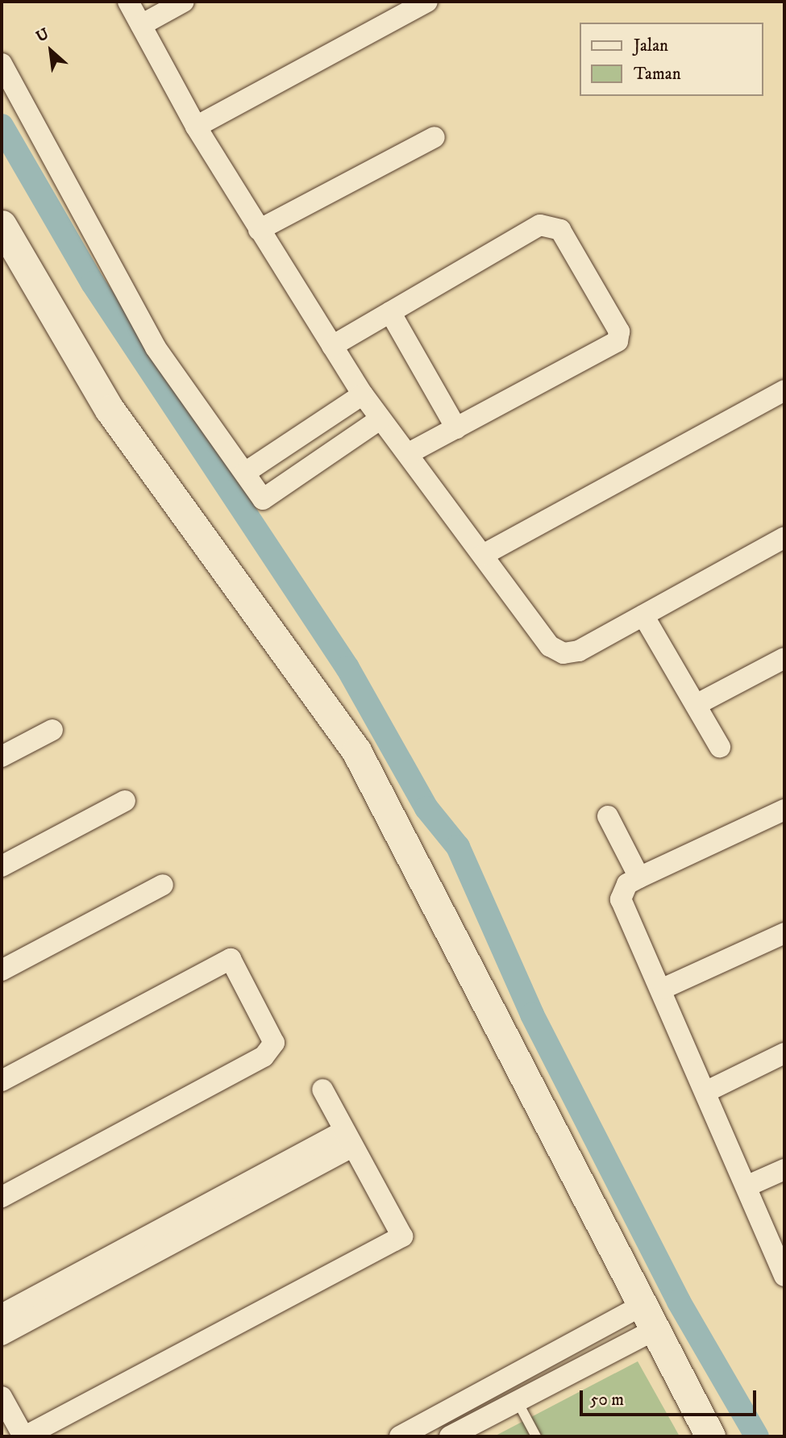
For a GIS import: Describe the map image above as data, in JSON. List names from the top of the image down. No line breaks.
{"legend":["Jalan","Taman"],"scale_bar":"50 m","north":"top left"}
